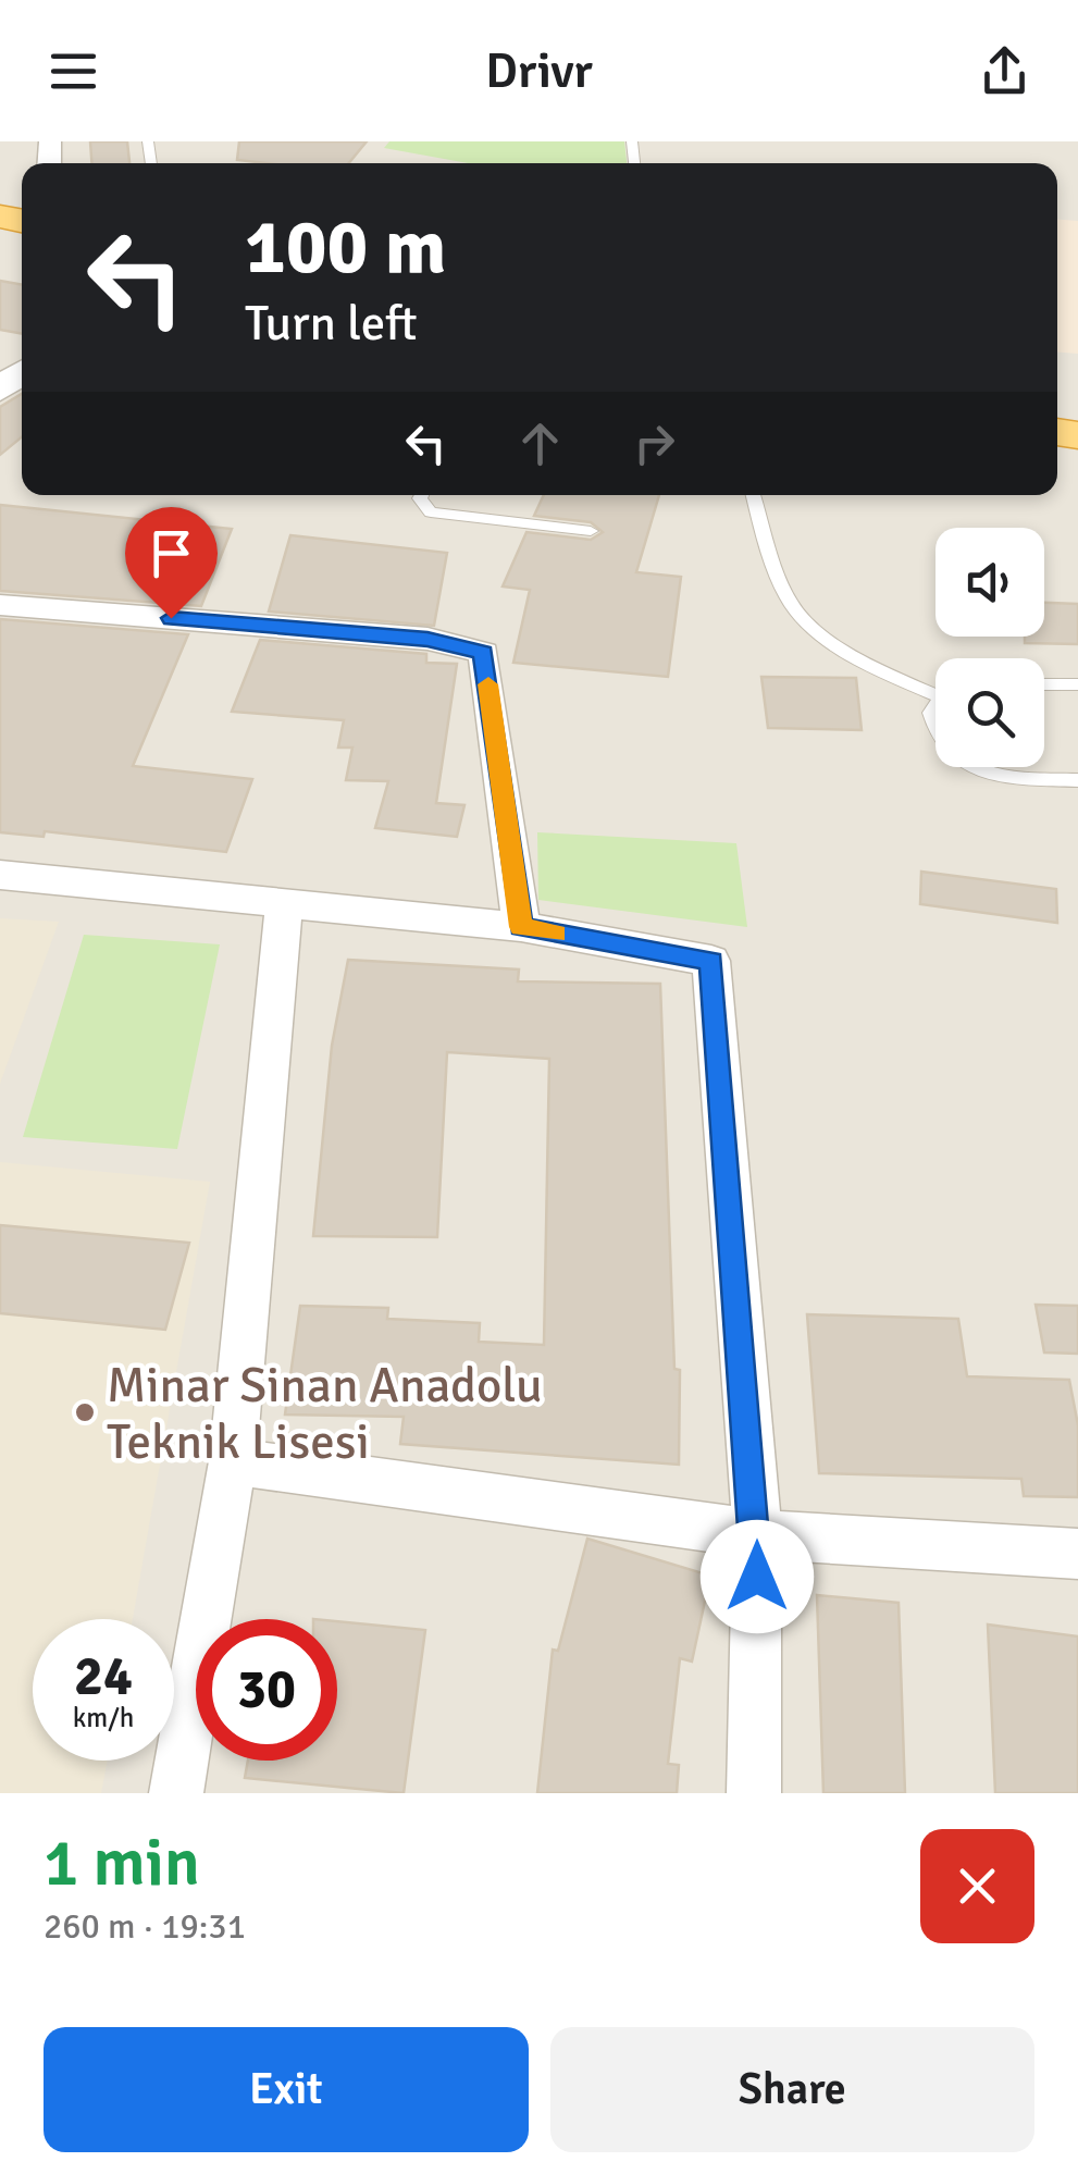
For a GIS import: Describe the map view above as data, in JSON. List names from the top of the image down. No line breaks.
{"places":["Minar Sinan Anadolu Teknik Lisesi"],"page":{"header":"Drivr","turn":["100 m","Turn left"],"speed":"24 km/h","limit":"30","heading":["1 min","260 m · 19:31"],"buttons":["Exit","Share"]}}
